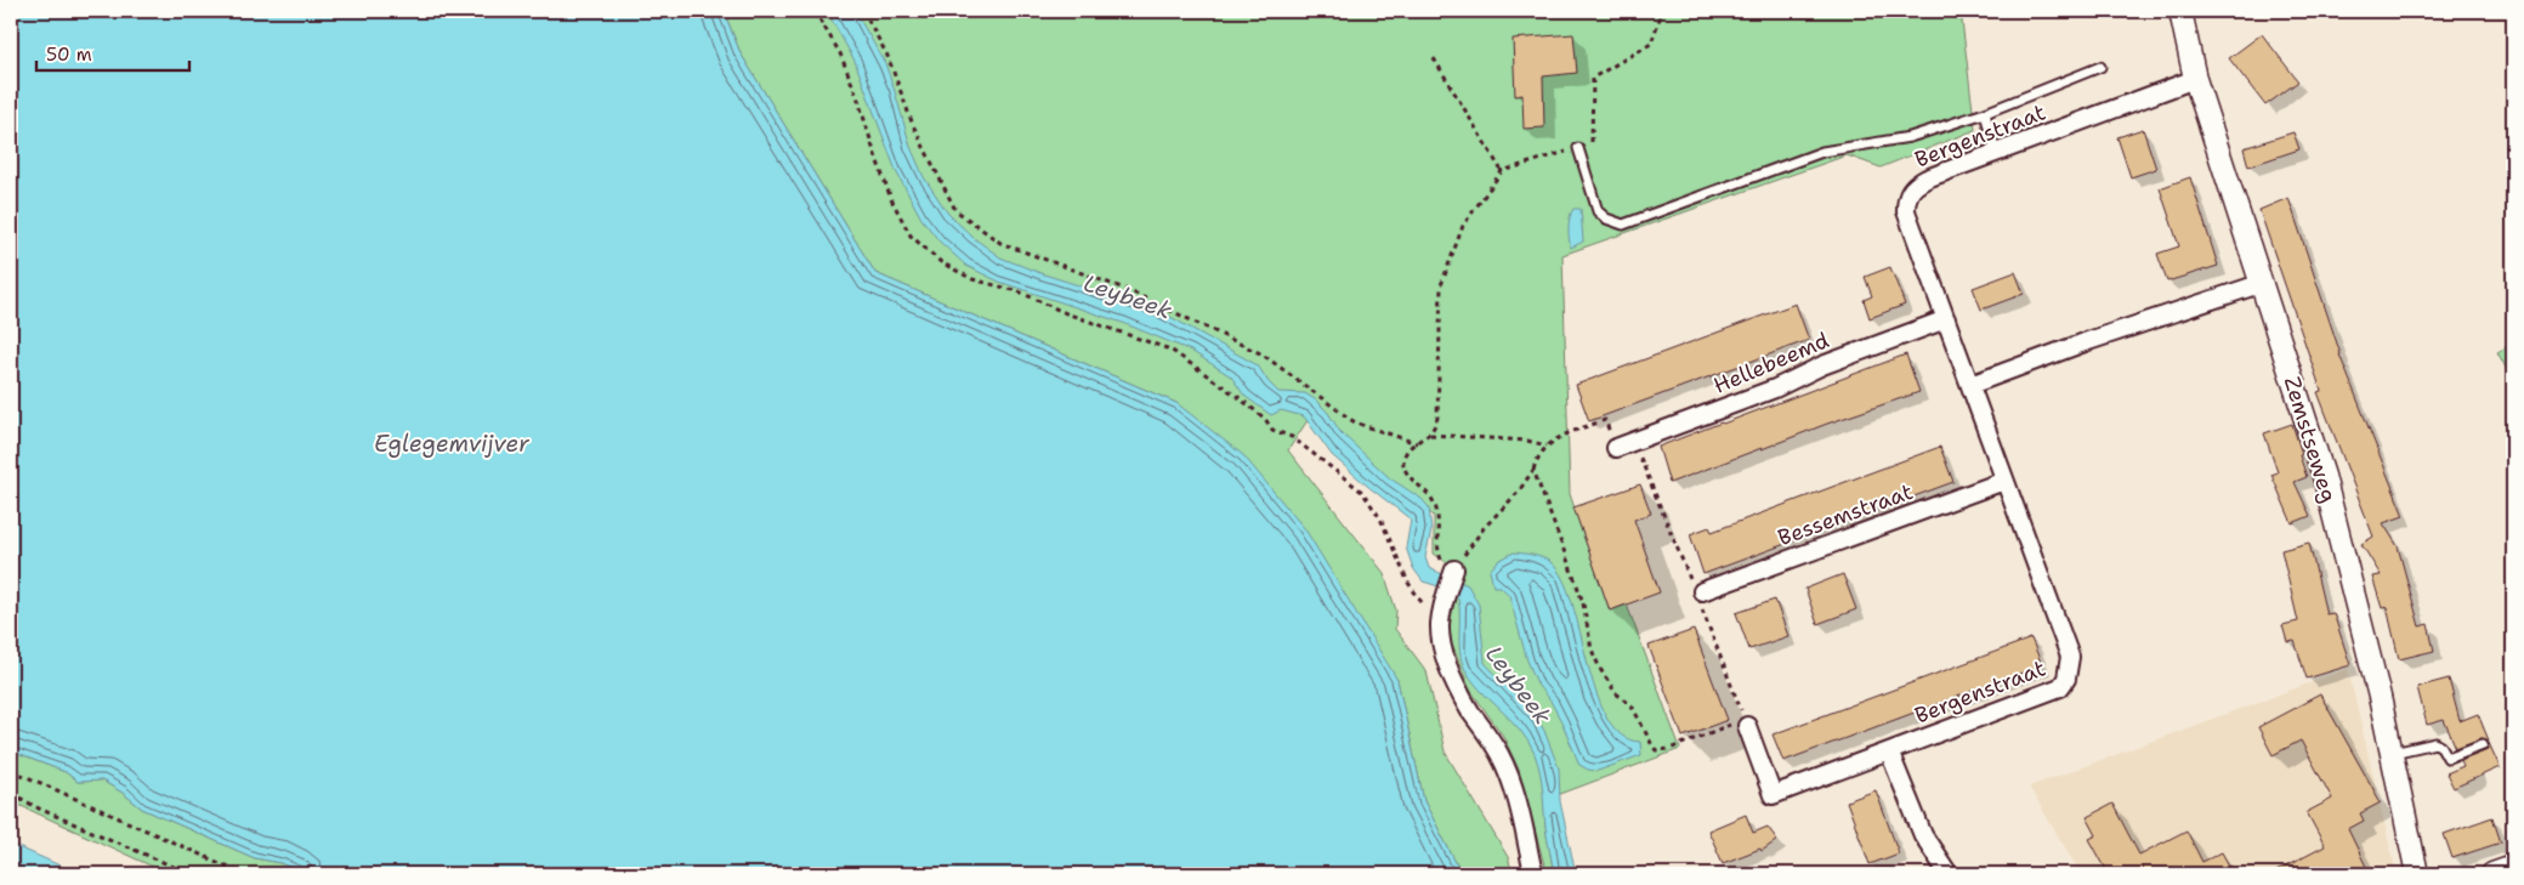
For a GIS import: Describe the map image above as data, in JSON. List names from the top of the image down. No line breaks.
{"streets":{"street":["Bergenstraat","Hellebeemd","Zemstseweg","Bessemstraat"]},"crossings":[["Bergenstraat","Hellebeemd"],["Bergenstraat","Zemstseweg"],["Bergenstraat","Bessemstraat"]],"water":["Leybeek","Eglegemvijver"],"scale_bar":"50 m"}
